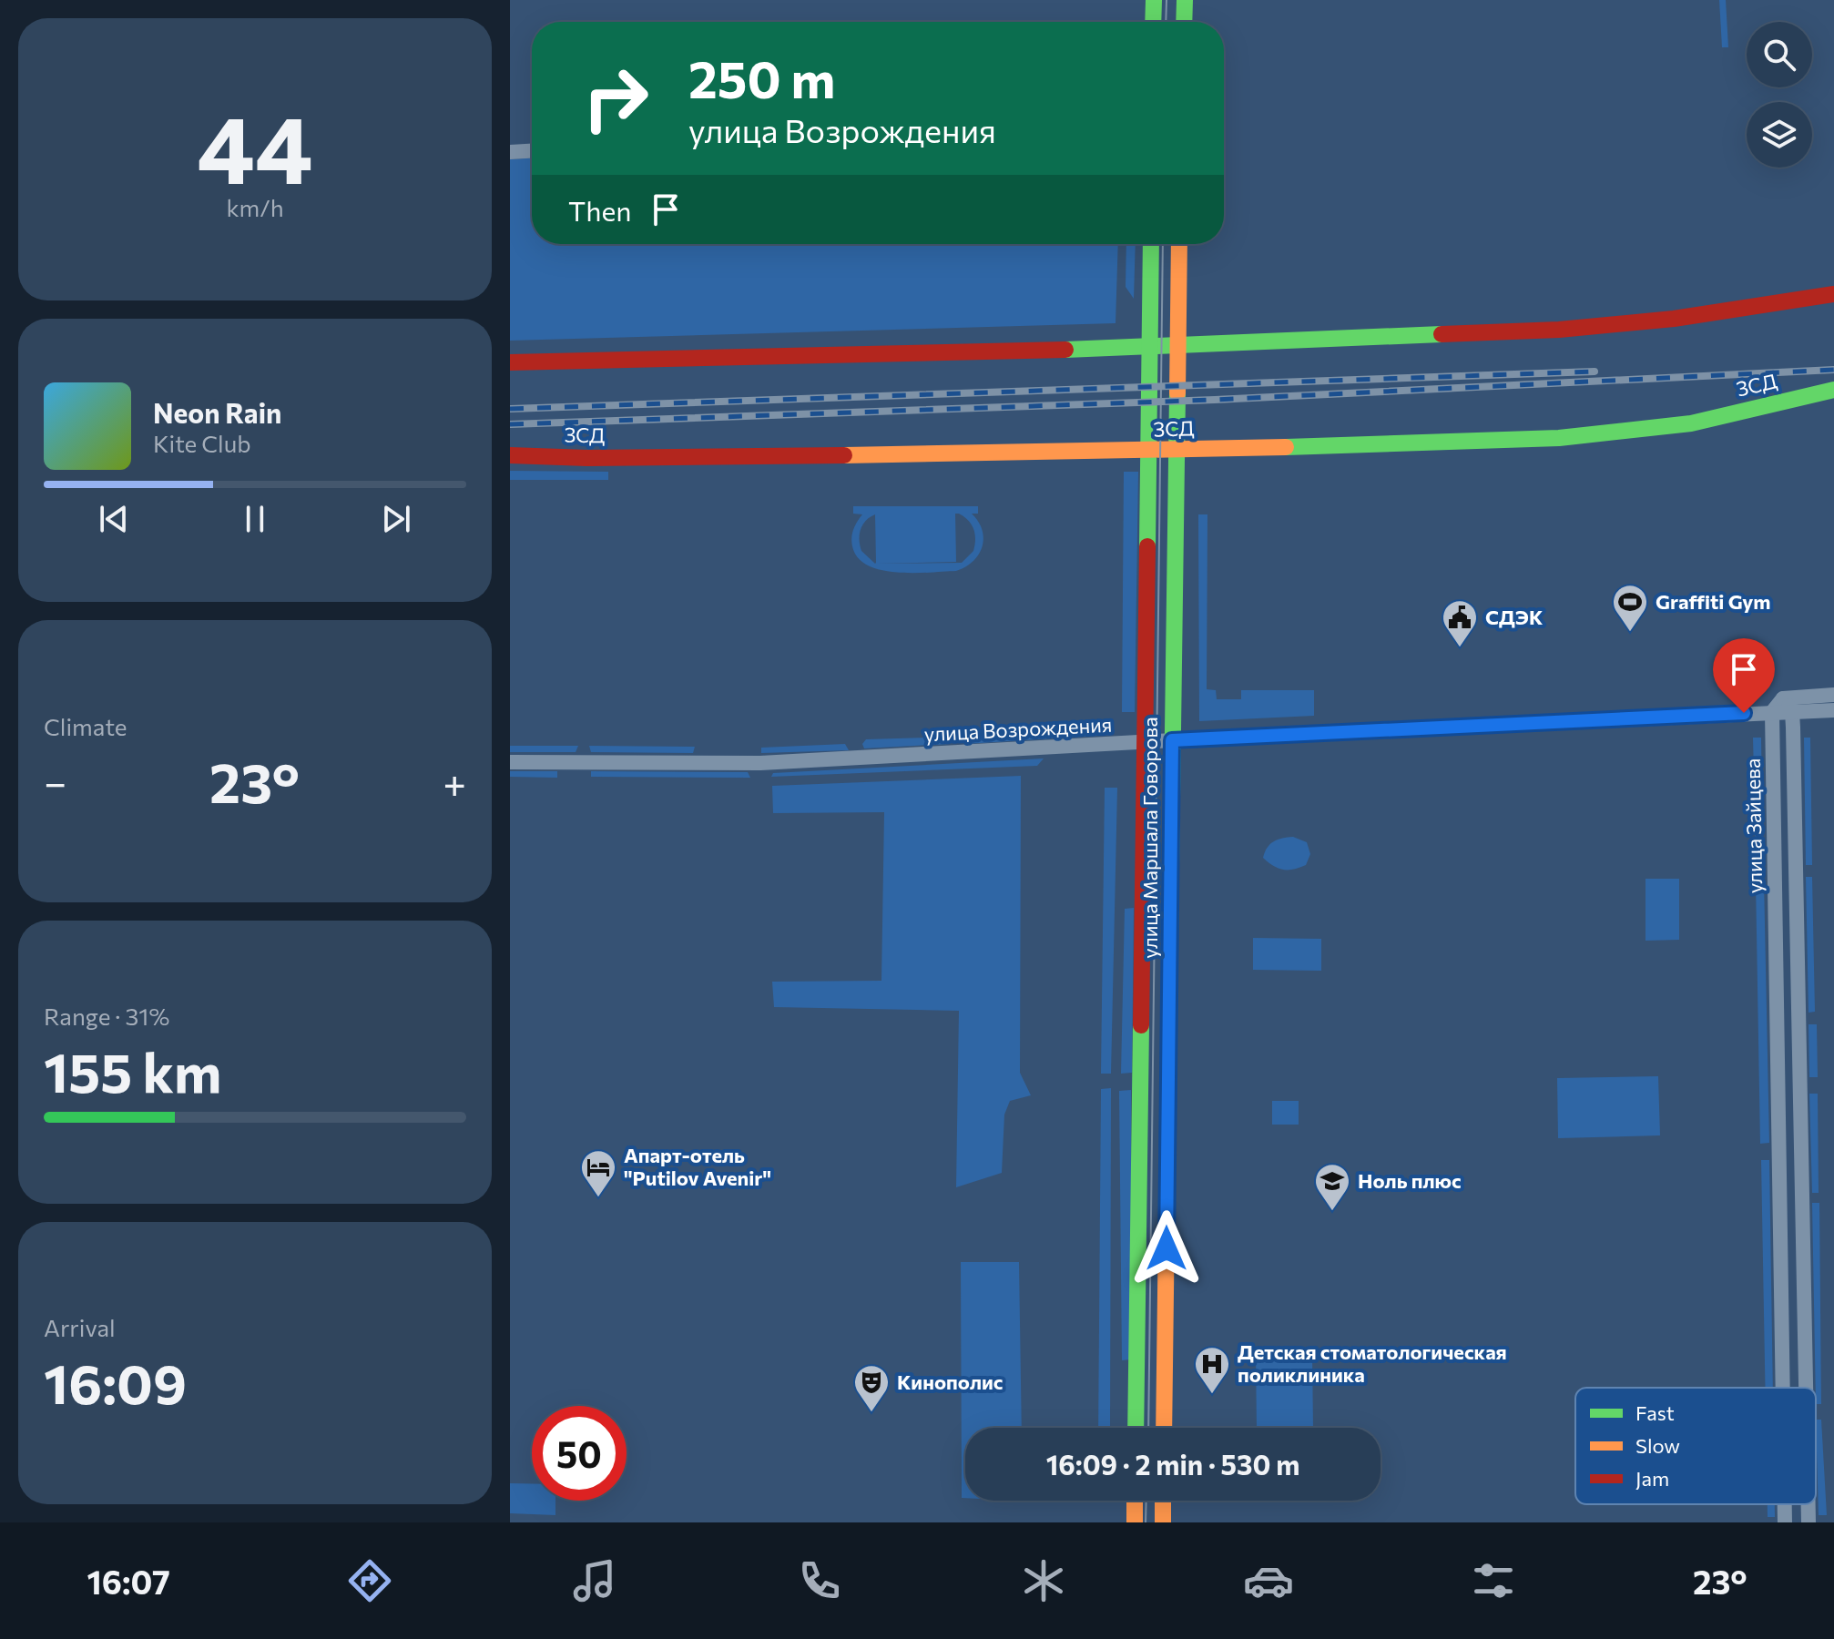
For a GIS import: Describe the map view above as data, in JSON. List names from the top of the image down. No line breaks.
{"streets":{"main road":["ЗСД","улица Маршала Говорова"],"street":["улица Возрождения","улица Зайцева"]},"crossings":[["улица Возрождения","улица Зайцева"],["улица Возрождения","улица Маршала Говорова"]],"places":{"sports":["Graffiti Gym"],"public building":["СДЭК"],"hotel":["Апарт-отель \"Putilov Avenir\""],"school or university":["Ноль плюс"],"hospital":["Детская стоматологическая поликлиника"],"theatre":["Кинополис"]},"legend":["Fast","Slow","Jam"],"page":{"tile":[["44","km/h"],"Climate",["Range · 31%","155 km"],["Arrival","16:09"]],"turn":["250 m","улица Возрождения"],"then":"Then","song":["Neon Rain","Kite Club"],"heat":["−","23°","+"],"limit":"50","trip":"16:09 · 2 min · 530 m","tabs":["16:07","23°"]}}
